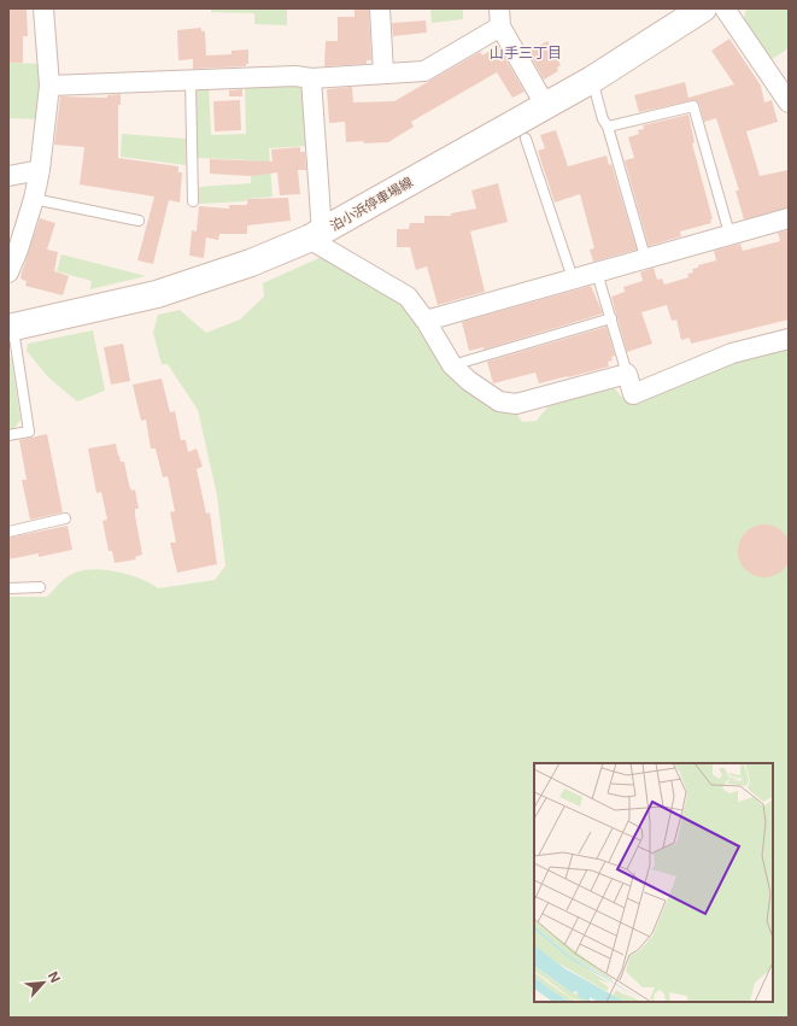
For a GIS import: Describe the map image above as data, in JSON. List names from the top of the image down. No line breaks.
{"streets":{"main road":["泊小浜停車場線"]},"districts":["山手三丁目"],"north":"top right"}
